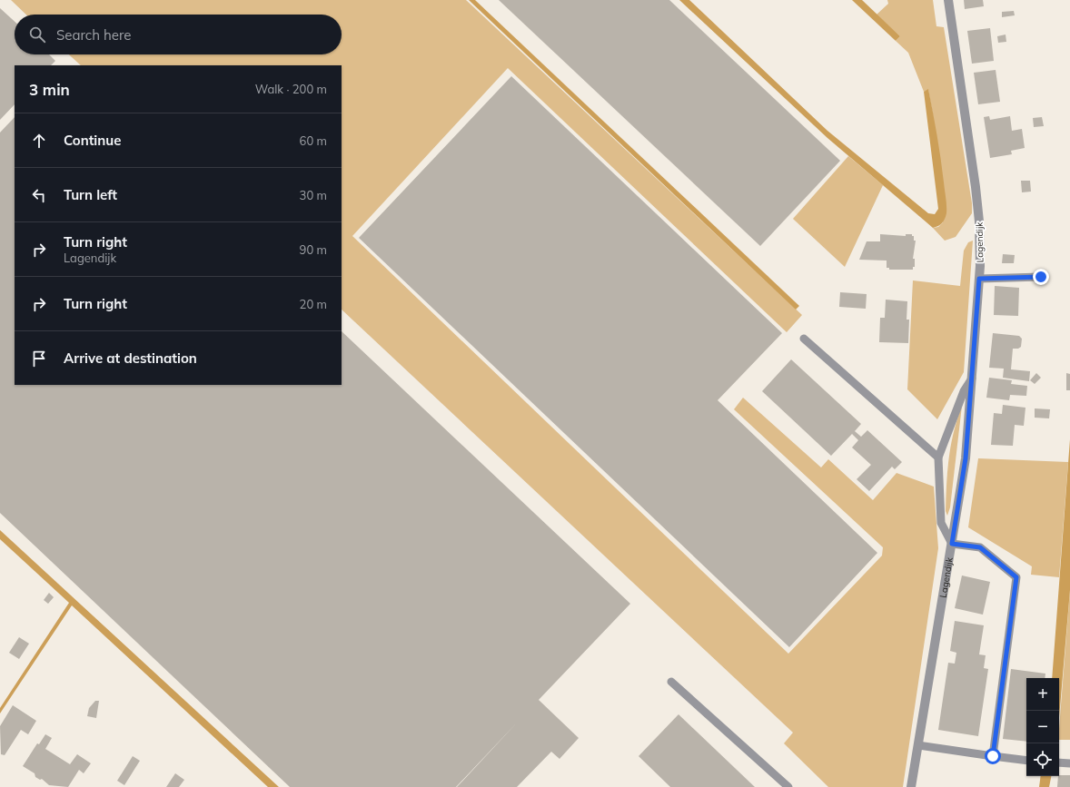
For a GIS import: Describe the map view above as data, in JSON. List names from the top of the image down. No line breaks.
{"streets":{"street":["Lagendijk"]},"page":{"search":"Search here","heading":["3 min","Walk · 200 m"],"list":[["Continue","60 m"],["Turn left","30 m"],["Turn right","Lagendijk","90 m"],["Turn right","20 m"],"Arrive at destination"],"map_buttons":["+","−"]}}
